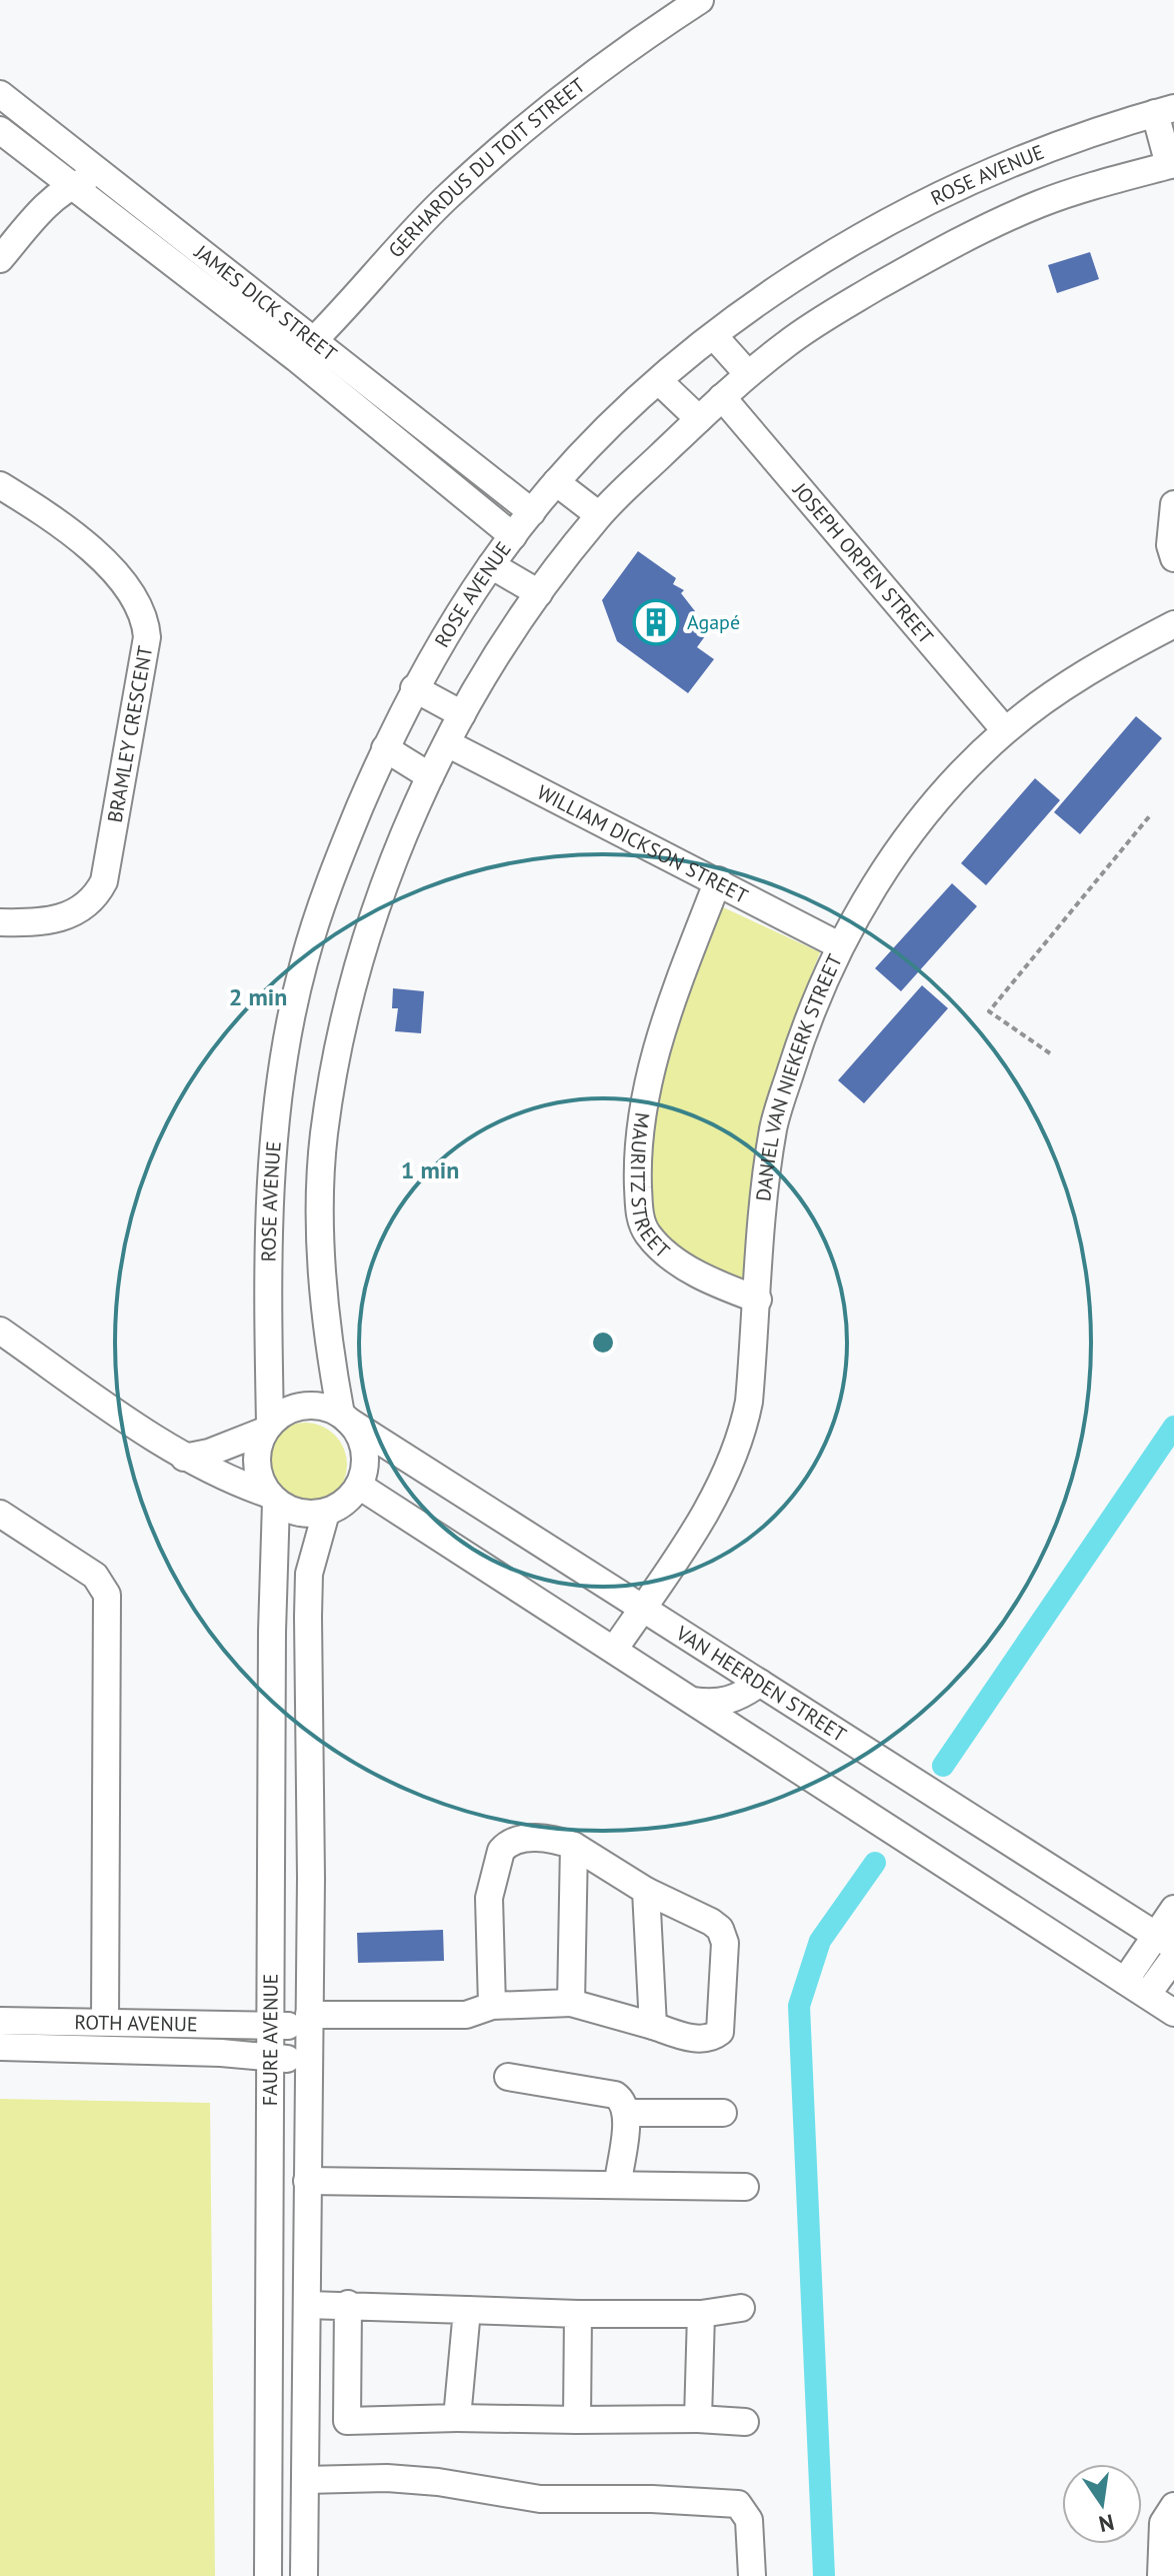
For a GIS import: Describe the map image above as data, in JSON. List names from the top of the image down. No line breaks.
{"streets":{"street":["GERHARDUS DU TOIT STREET","ROSE AVENUE","JAMES DICK STREET","JOSEPH ORPEN STREET","BRAMLEY CRESCENT","WILLIAM DICKSON STREET","DANIEL VAN NIEKERK STREET","MAURITZ STREET","VAN HEERDEN STREET","ROTH AVENUE","FAURE AVENUE"]},"crossings":[["GERHARDUS DU TOIT STREET","JAMES DICK STREET"],["ROSE AVENUE","JAMES DICK STREET"],["ROSE AVENUE","VAN HEERDEN STREET"],["ROSE AVENUE","FAURE AVENUE"],["JOSEPH ORPEN STREET","DANIEL VAN NIEKERK STREET"],["WILLIAM DICKSON STREET","DANIEL VAN NIEKERK STREET"],["WILLIAM DICKSON STREET","MAURITZ STREET"],["DANIEL VAN NIEKERK STREET","MAURITZ STREET"],["DANIEL VAN NIEKERK STREET","VAN HEERDEN STREET"],["VAN HEERDEN STREET","FAURE AVENUE"],["ROTH AVENUE","FAURE AVENUE"]],"places":{"building":["Agapé"]},"north":"bottom","rings":["2 min","1 min"]}
